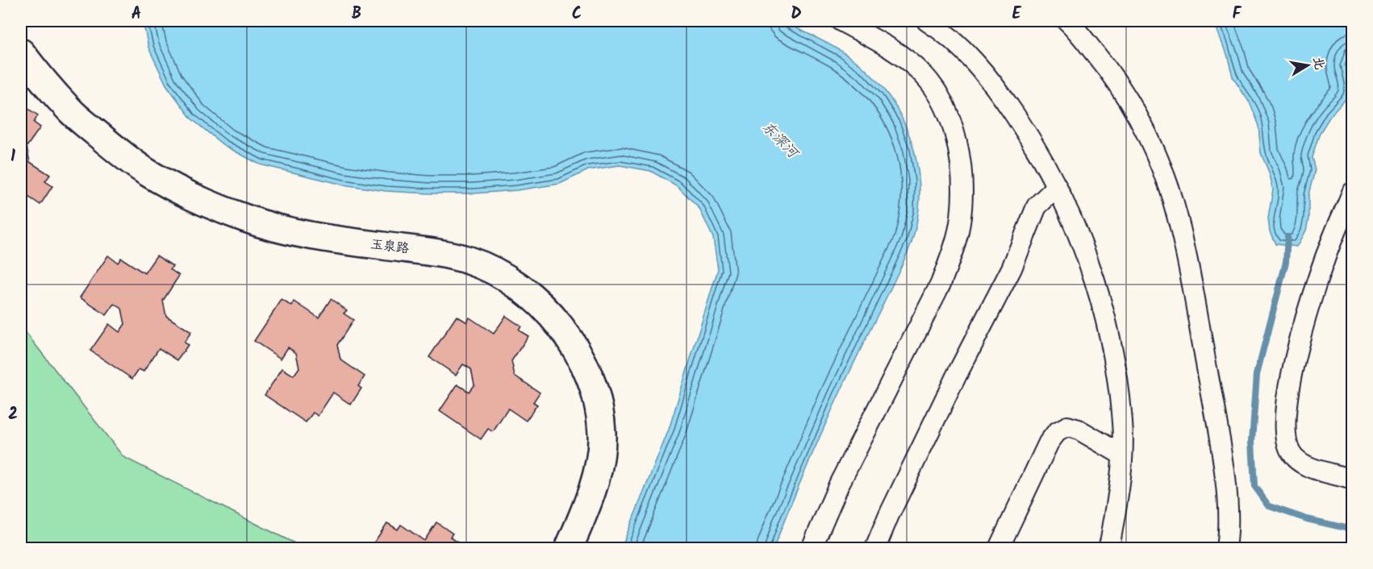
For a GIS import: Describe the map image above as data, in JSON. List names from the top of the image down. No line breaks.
{"streets":{"street":["玉泉路"]},"water":["东深河"],"north":"right","grid":{"columns":["A","B","C","D","E","F"],"rows":["1","2"]}}
